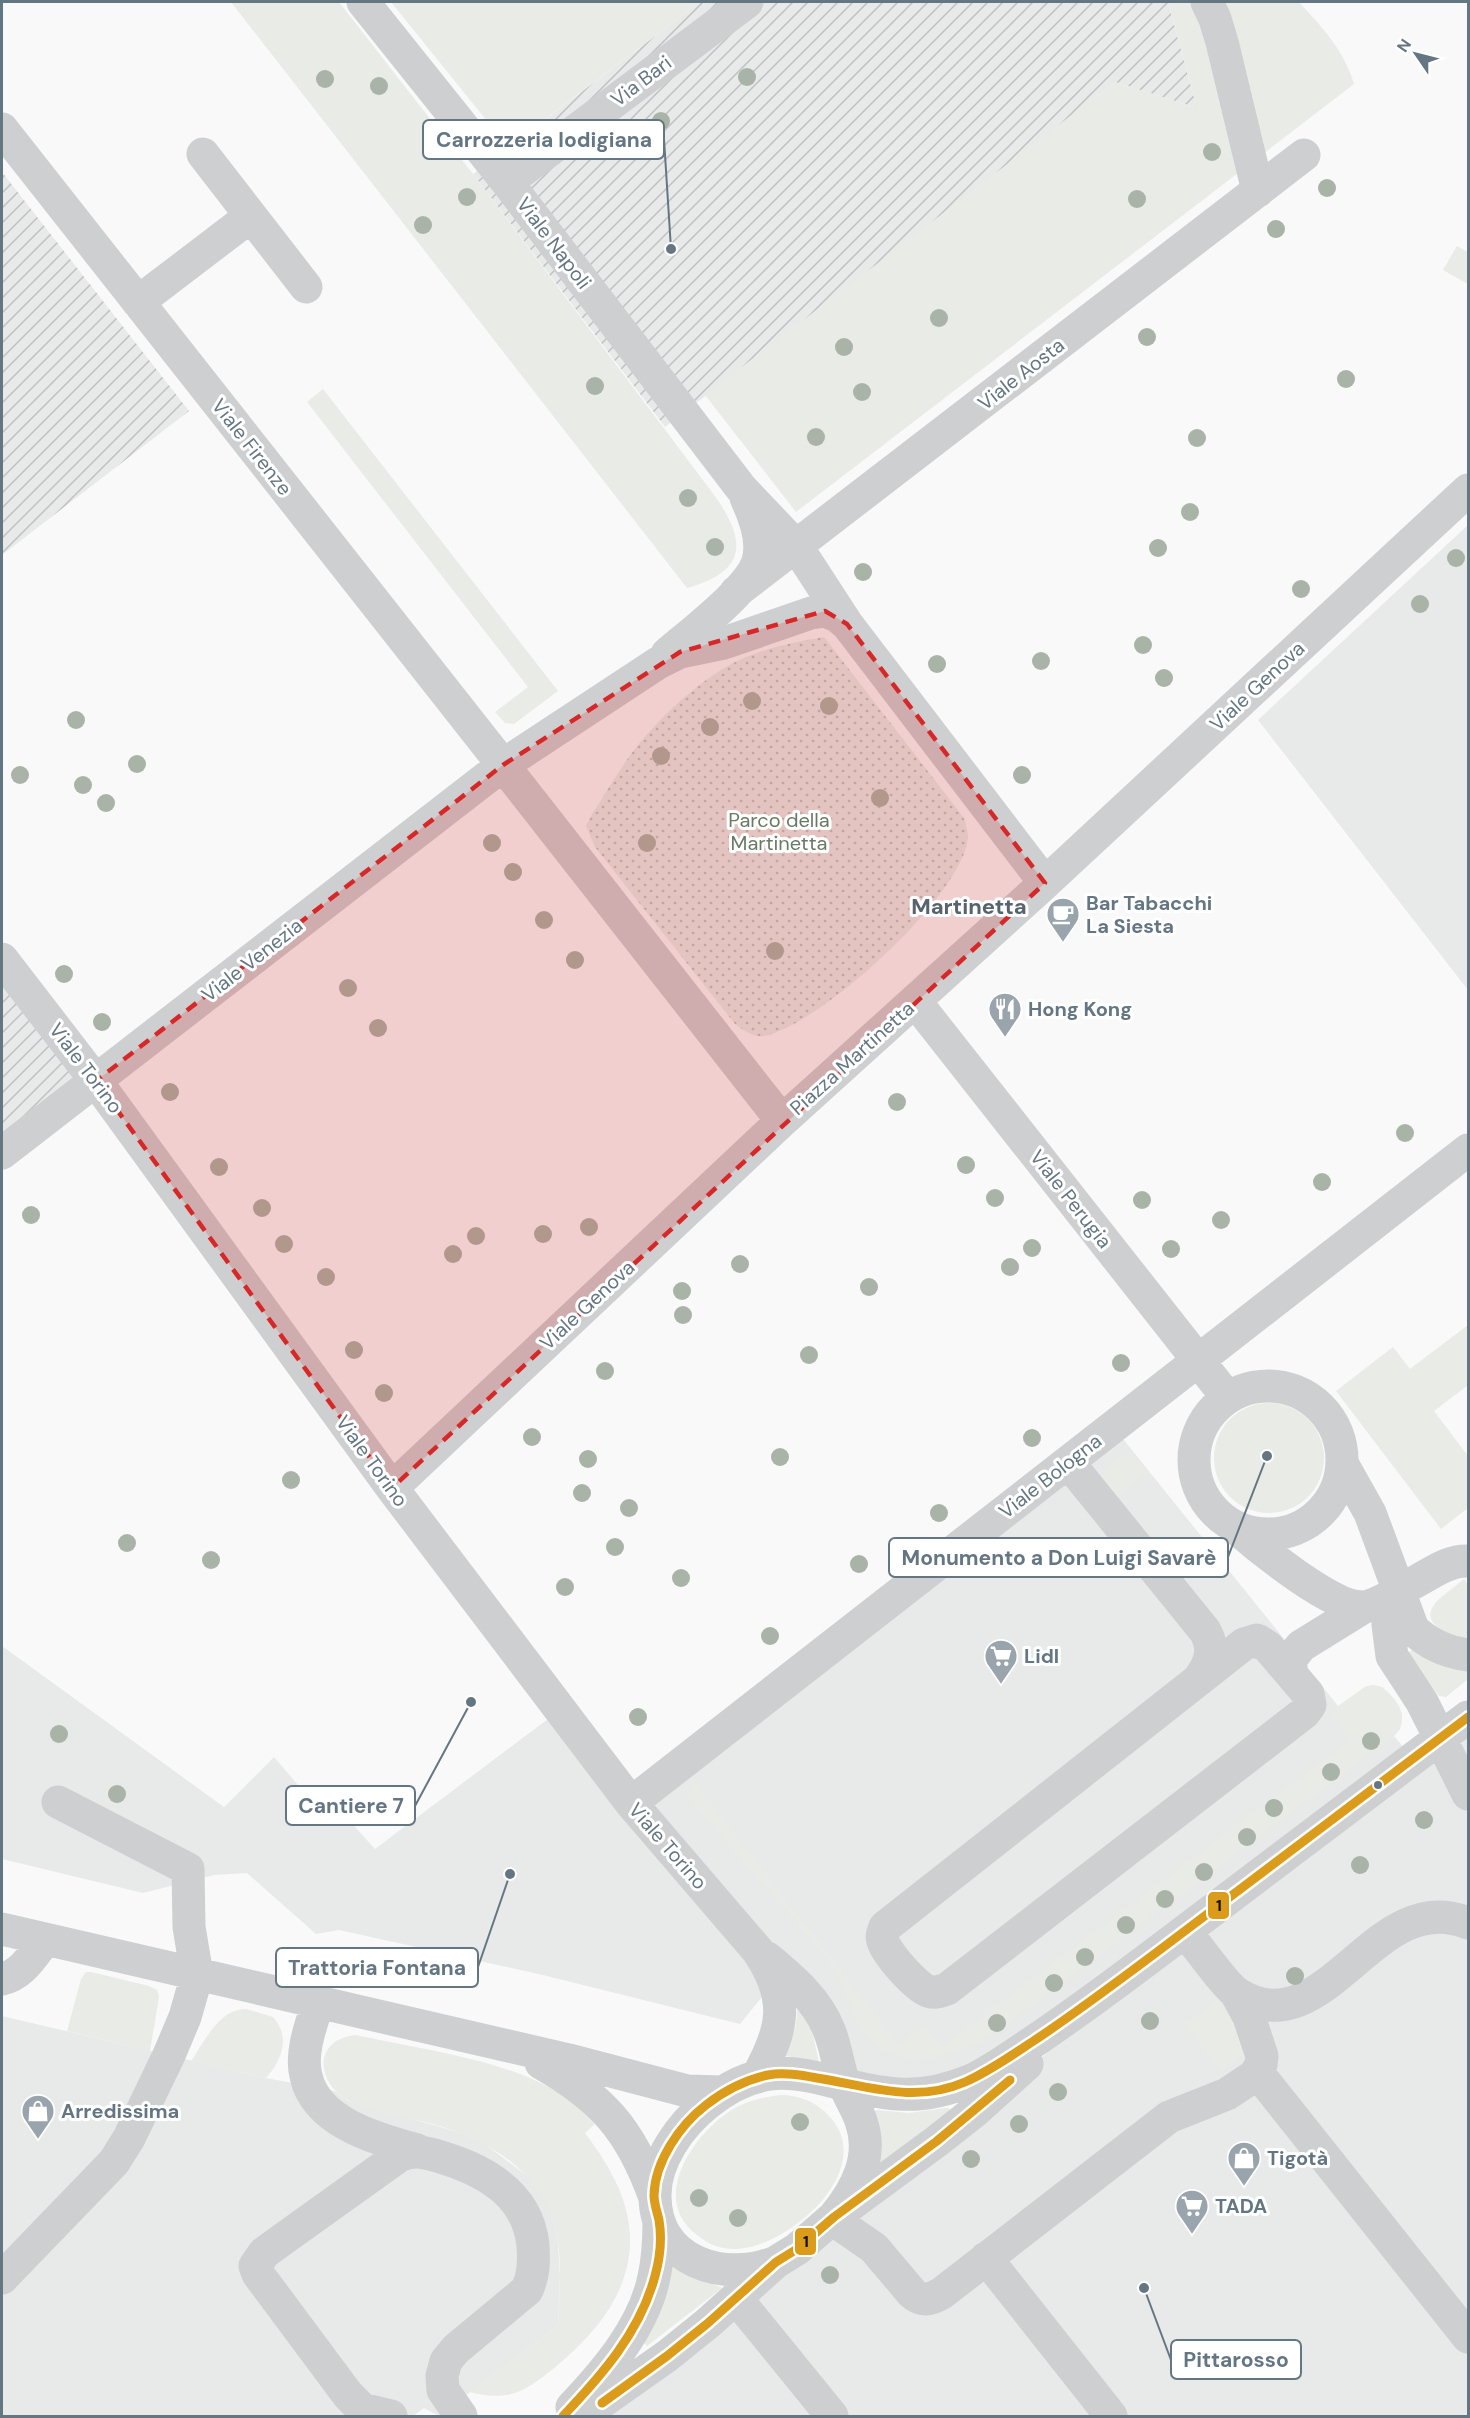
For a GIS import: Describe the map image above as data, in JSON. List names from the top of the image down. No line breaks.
{"streets":{"street":["Via Bari","Viale Napoli","Viale Aosta","Viale Firenze","Viale Genova","Viale Venezia","Piazza Martinetta","Viale Torino","Viale Perugia","Viale Bologna"]},"crossings":[["Via Bari","Viale Napoli"],["Viale Napoli","Viale Aosta"],["Viale Firenze","Viale Venezia"],["Viale Firenze","Piazza Martinetta"],["Viale Genova","Piazza Martinetta"],["Viale Genova","Viale Torino"],["Viale Venezia","Piazza Martinetta"],["Viale Venezia","Viale Torino"],["Piazza Martinetta","Viale Perugia"],["Viale Torino","Viale Bologna"],["Viale Perugia","Viale Bologna"]],"districts":["Martinetta"],"parks":["Parco della Martinetta"],"places":{"other":["Carrozzeria lodigiana","Monumento a Don Luigi Savarè","Cantiere 7","Trattoria Fontana","Pittarosso"],"cafe":["Bar Tabacchi La Siesta"],"restaurant":["Hong Kong"],"supermarket":["Lidl","TADA"],"shop":["Arredissima","Tigotà"]},"lines":["transit line 1"],"north":"top left"}
